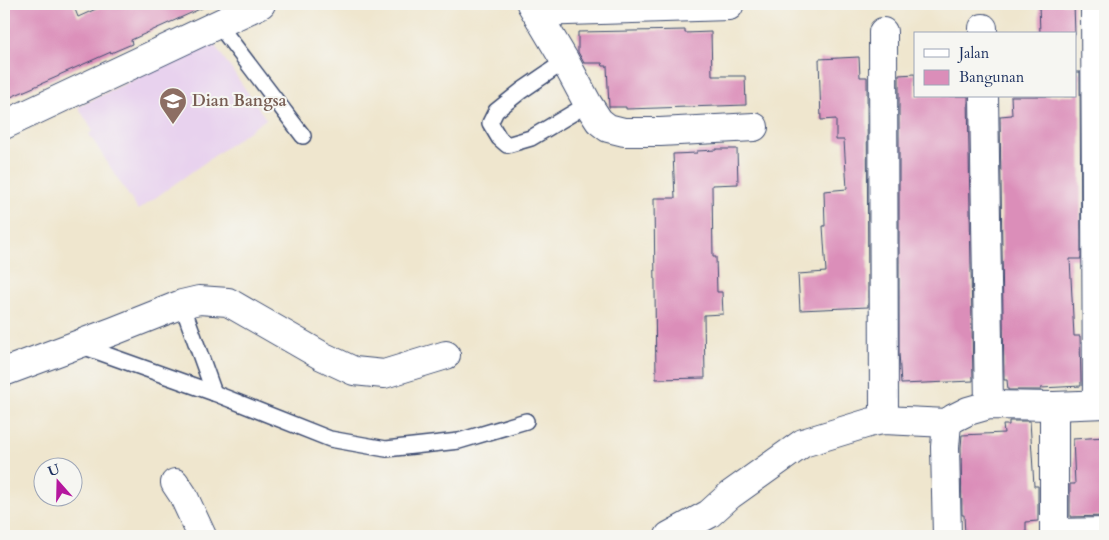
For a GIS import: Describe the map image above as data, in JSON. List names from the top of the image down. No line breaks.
{"places":{"school or university":["Dian Bangsa"]},"legend":["Jalan","Bangunan"],"north":"top"}
